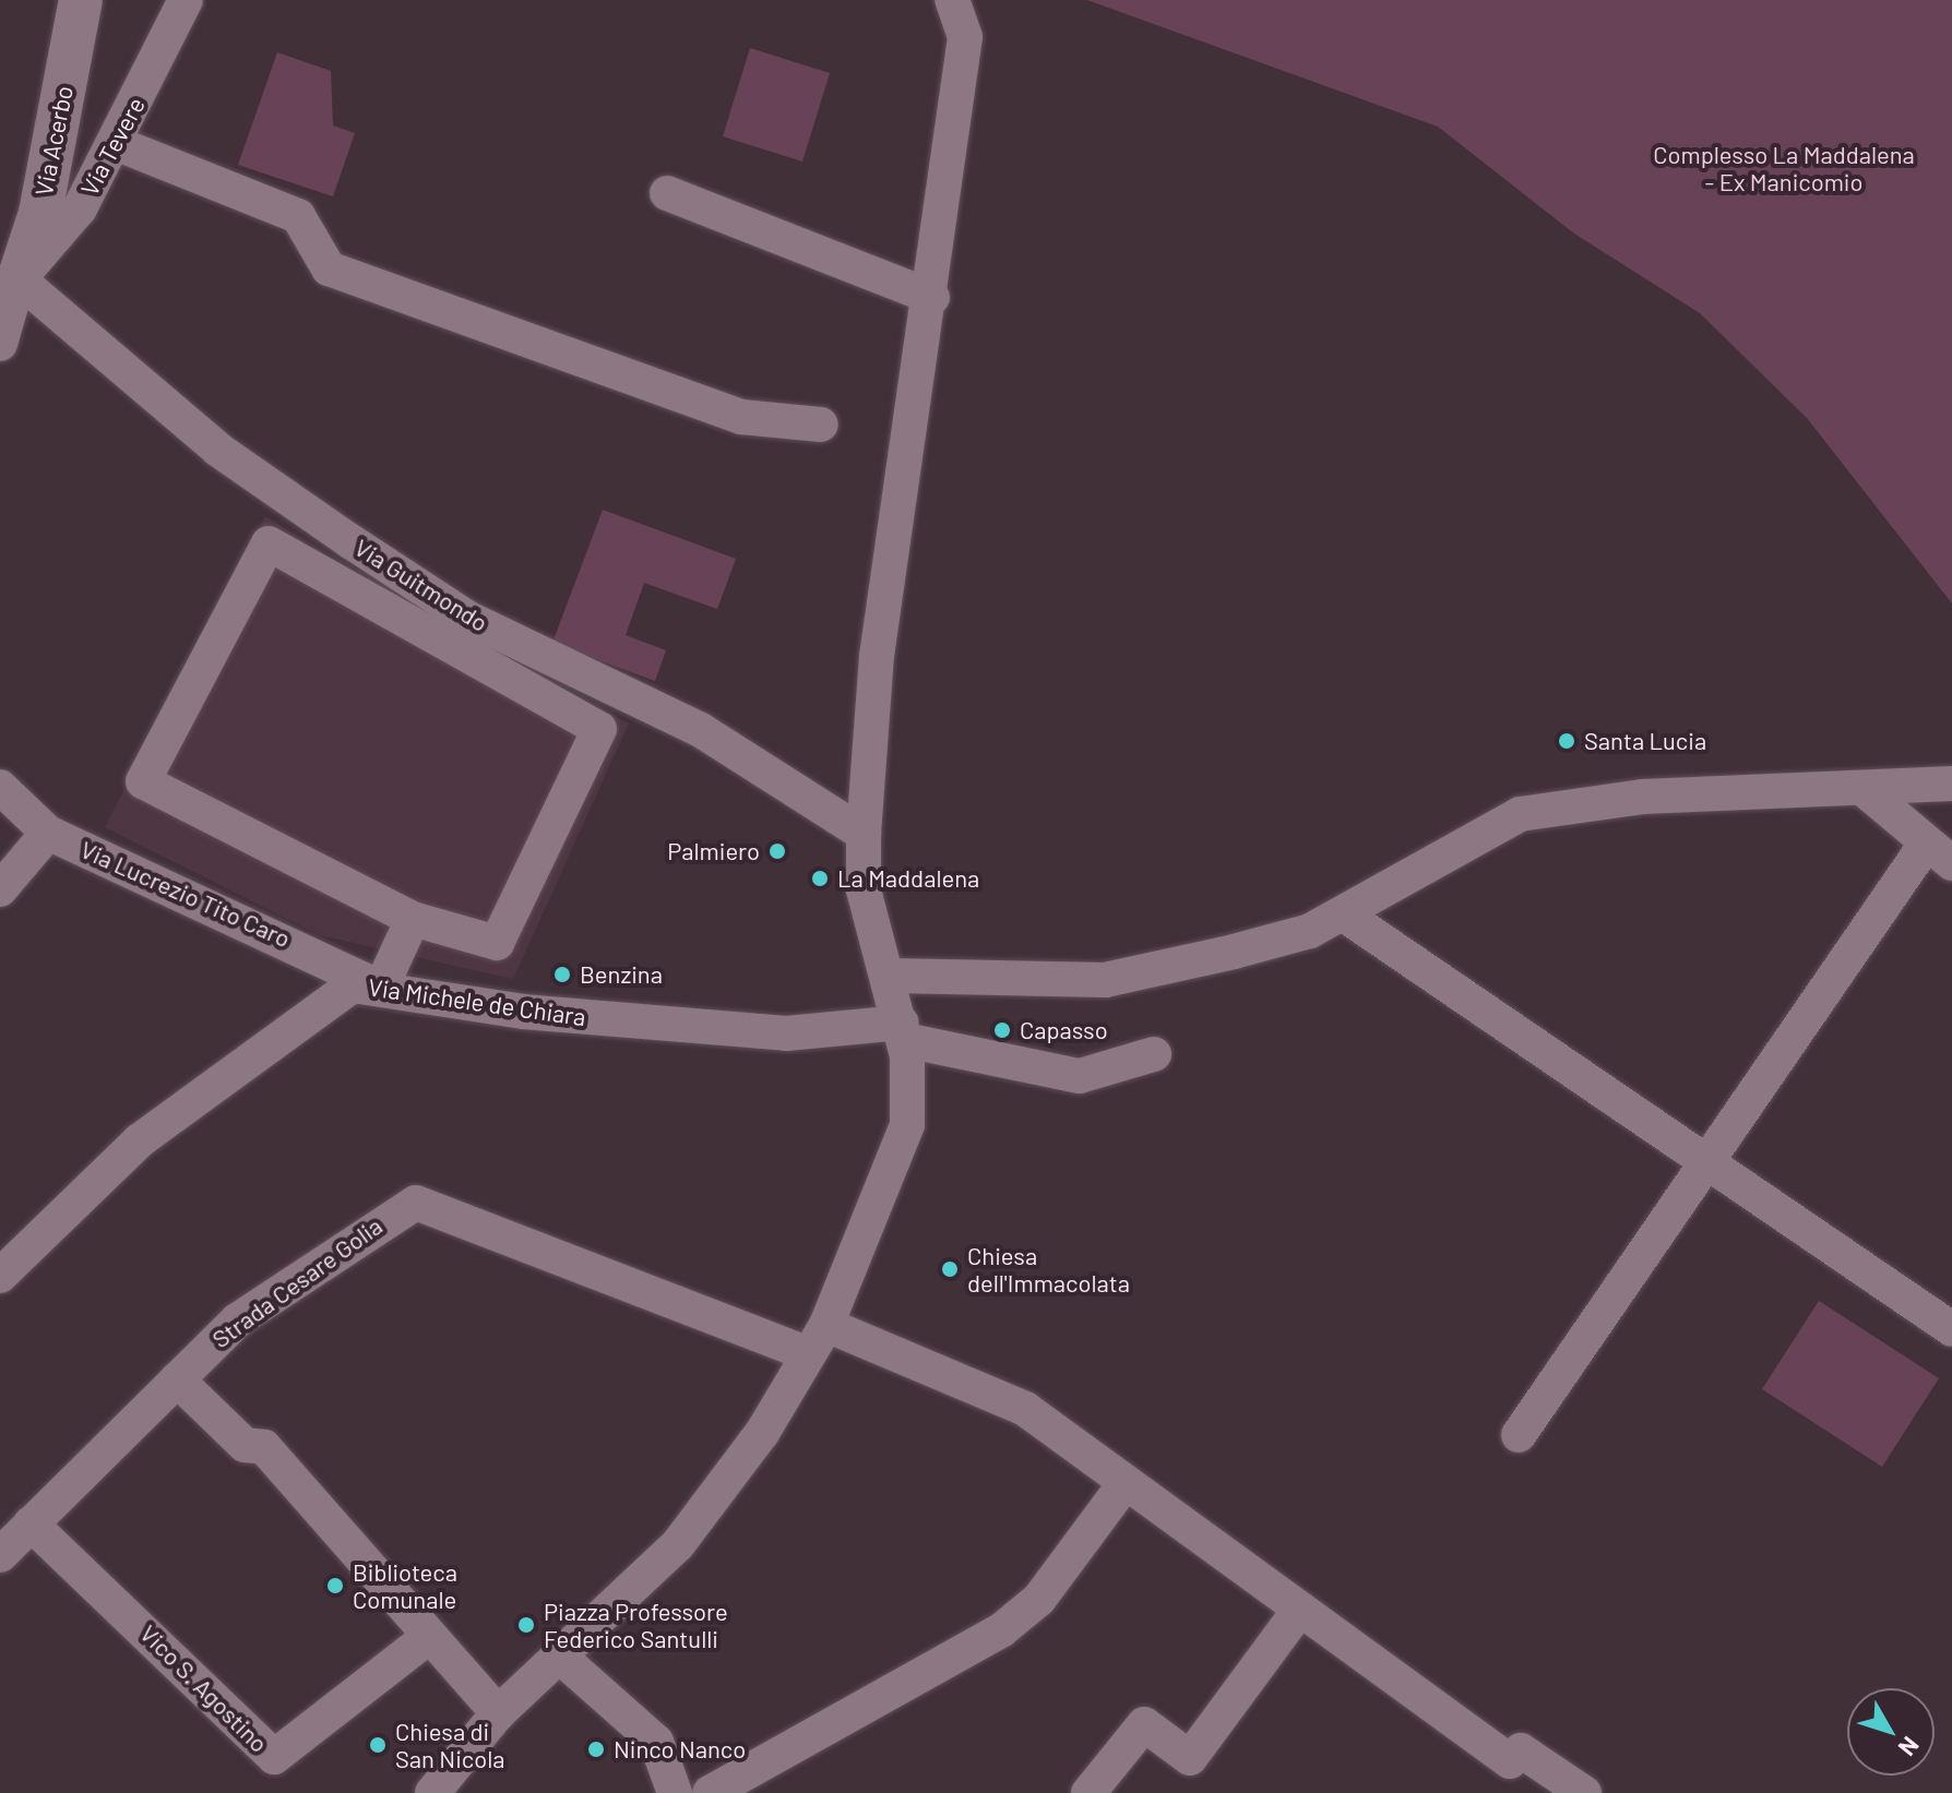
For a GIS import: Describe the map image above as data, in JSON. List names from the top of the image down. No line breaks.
{"streets":{"street":["Via Acerbo","Via Tevere","Via Guitmondo","Via Lucrezio Tito Caro","Via Michele de Chiara","Strada Cesare Golia","Vico S. Agostino"]},"crossings":[["Via Acerbo","Via Tevere"],["Via Acerbo","Via Guitmondo"],["Via Tevere","Via Guitmondo"],["Via Lucrezio Tito Caro","Via Michele de Chiara"],["Strada Cesare Golia","Vico S. Agostino"]],"parks":["Complesso La Maddalena - Ex Manicomio"],"places":["Santa Lucia","Palmiero","La Maddalena","Benzina","Capasso","Chiesa dell'Immacolata","Biblioteca Comunale","Piazza Professore Federico Santulli","Chiesa di San Nicola","Ninco Nanco"],"north":"bottom right"}
